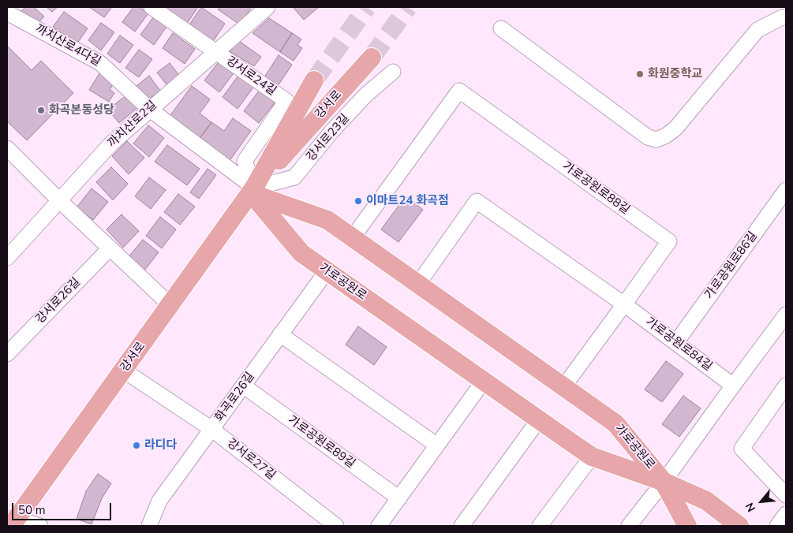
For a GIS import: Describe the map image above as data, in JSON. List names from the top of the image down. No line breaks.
{"streets":{"main road":["강서로","가로공원로"],"street":["까치산로4다길","강서로24길","까치산로2길","강서로23길","가로공원로88길","가로공원로86길","강서로26길","가로공원로84길","화곡로26길","가로공원로89길","강서로27길"]},"crossings":[["까치산로4다길","강서로24길"],["까치산로4다길","강서로"],["까치산로4다길","까치산로2길"],["까치산로4다길","강서로23길"],["까치산로4다길","가로공원로"],["강서로24길","강서로"],["강서로24길","까치산로2길"],["강서로24길","강서로23길"],["강서로24길","가로공원로"],["강서로","강서로23길"],["강서로","가로공원로"],["강서로","강서로27길"],["강서로23길","가로공원로"],["가로공원로88길","가로공원로"],["가로공원로88길","가로공원로84길"],["가로공원로86길","가로공원로84길"],["가로공원로","화곡로26길"],["화곡로26길","가로공원로89길"],["화곡로26길","강서로27길"]],"places":["화원중학교","화곡본동성당","이마트24 화곡점","라디다"],"scale_bar":"50 m","north":"bottom left"}
